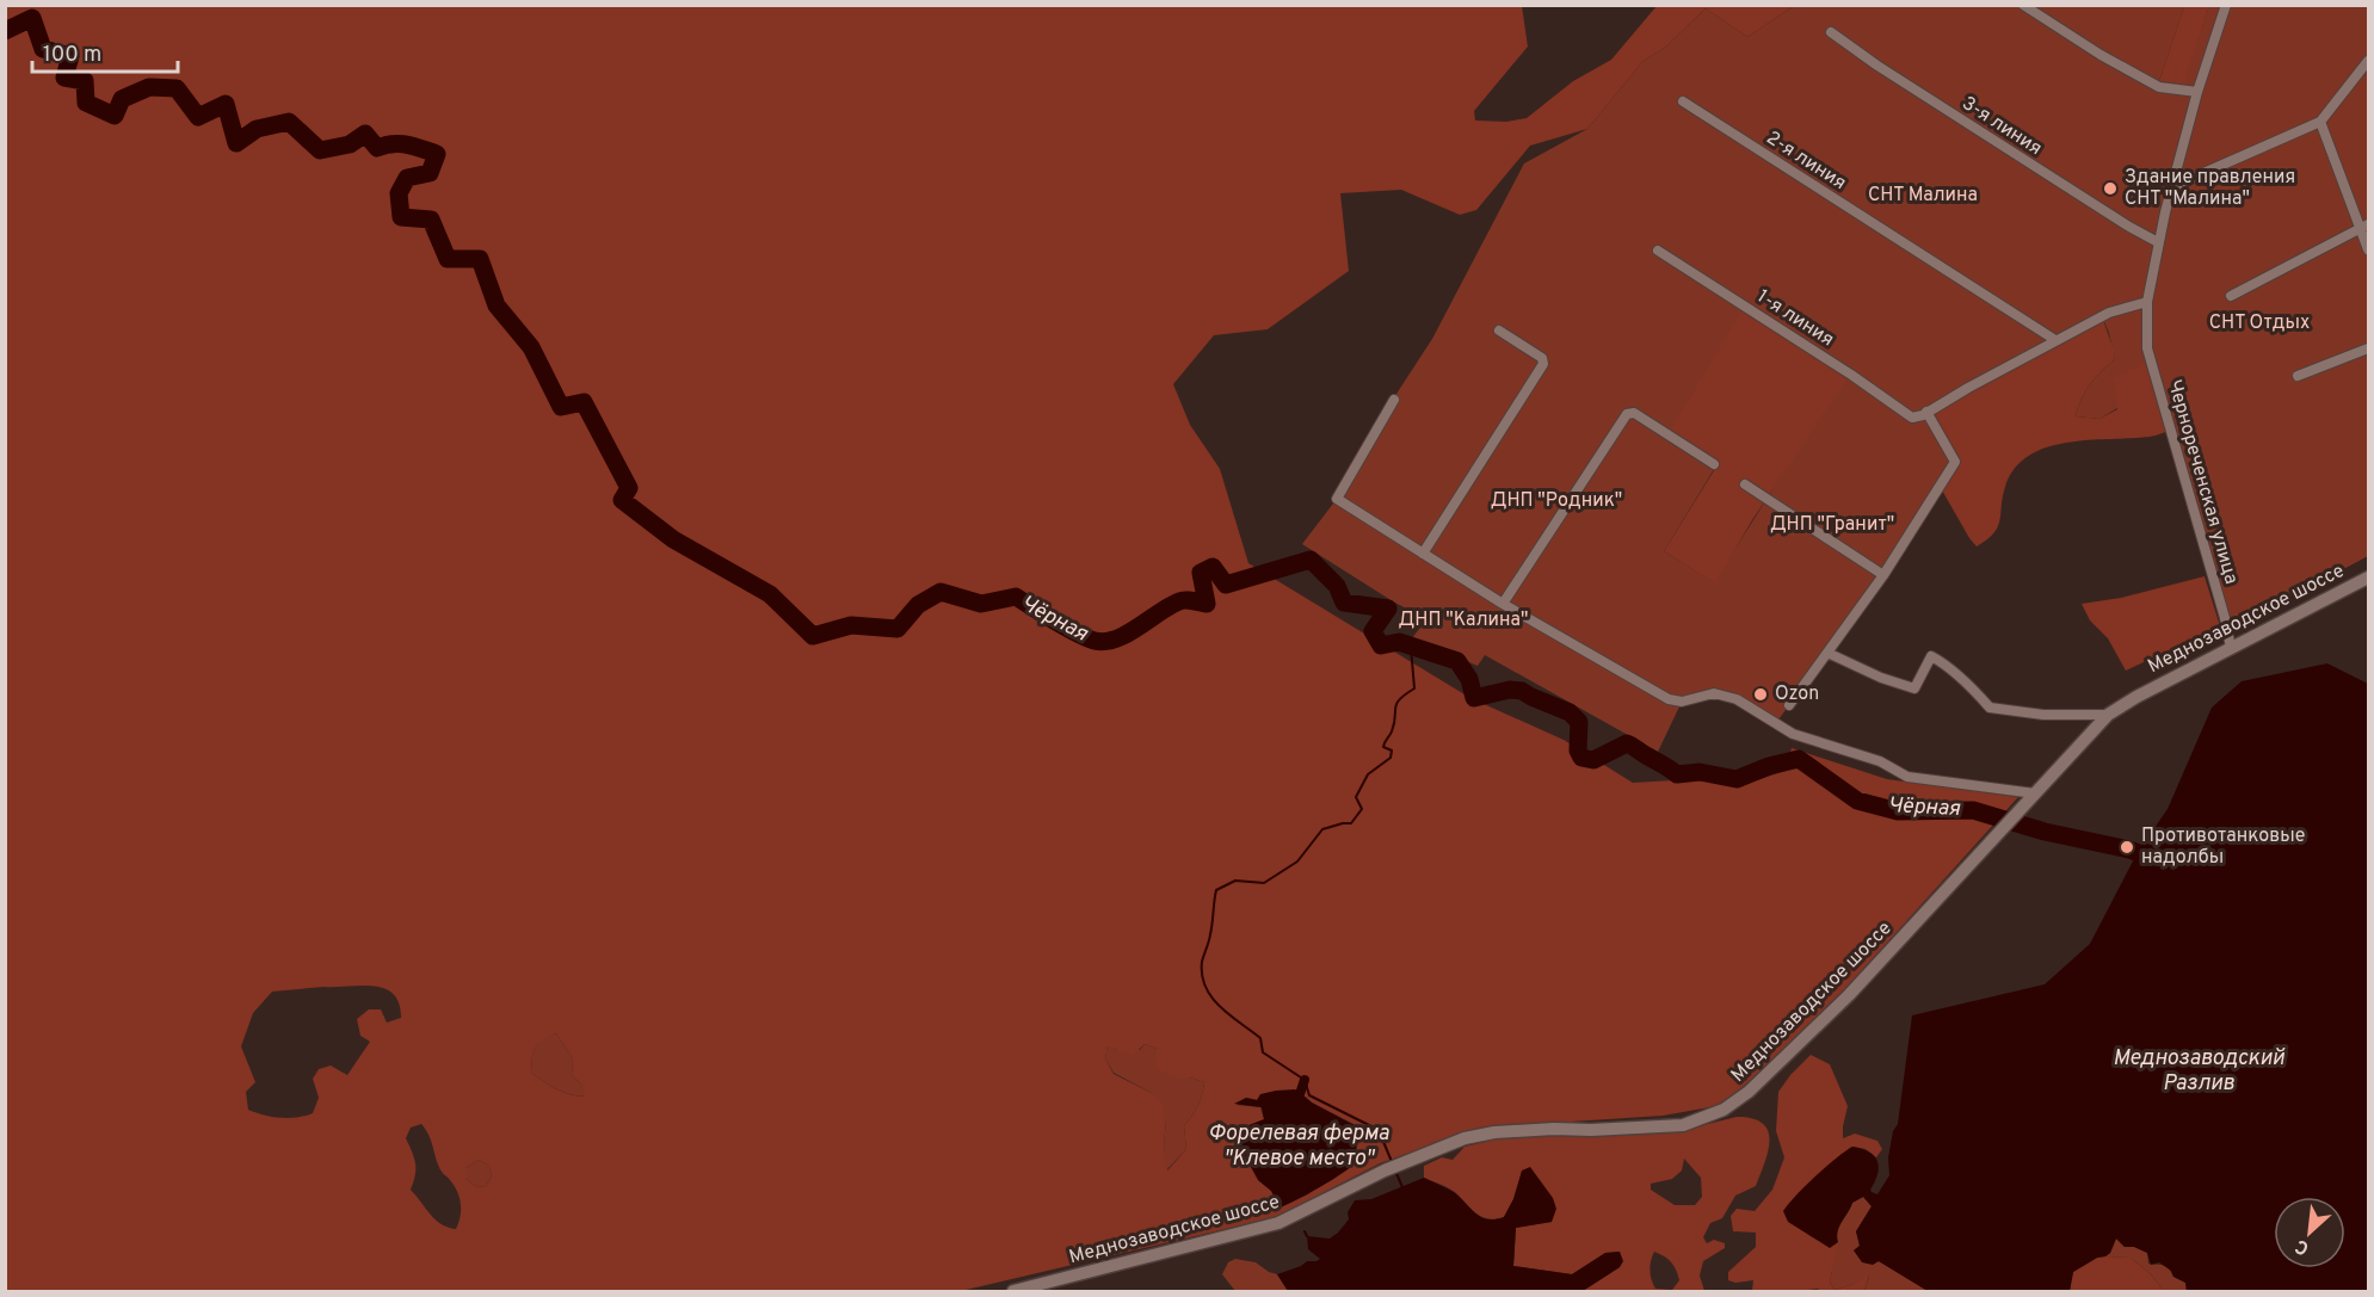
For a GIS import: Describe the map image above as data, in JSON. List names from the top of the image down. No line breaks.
{"streets":{"main road":["Меднозаводское шоссе"],"street":["3-я линия","2-я линия","1-я линия","Чернореченская улица"]},"crossings":[["3-я линия","Чернореченская улица"],["Чернореченская улица","Меднозаводское шоссе"]],"water":["Чёрная","Меднозаводский Разлив","Форелевая ферма \"Клевое место\""],"parks":["СНТ Малина","СНТ Отдых","ДНП \"Родник\"","ДНП \"Гранит\"","ДНП \"Калина\""],"places":["Здание правления СНТ \"Малина\"","Ozon","Противотанковые надолбы"],"scale_bar":"100 m","north":"bottom left"}
